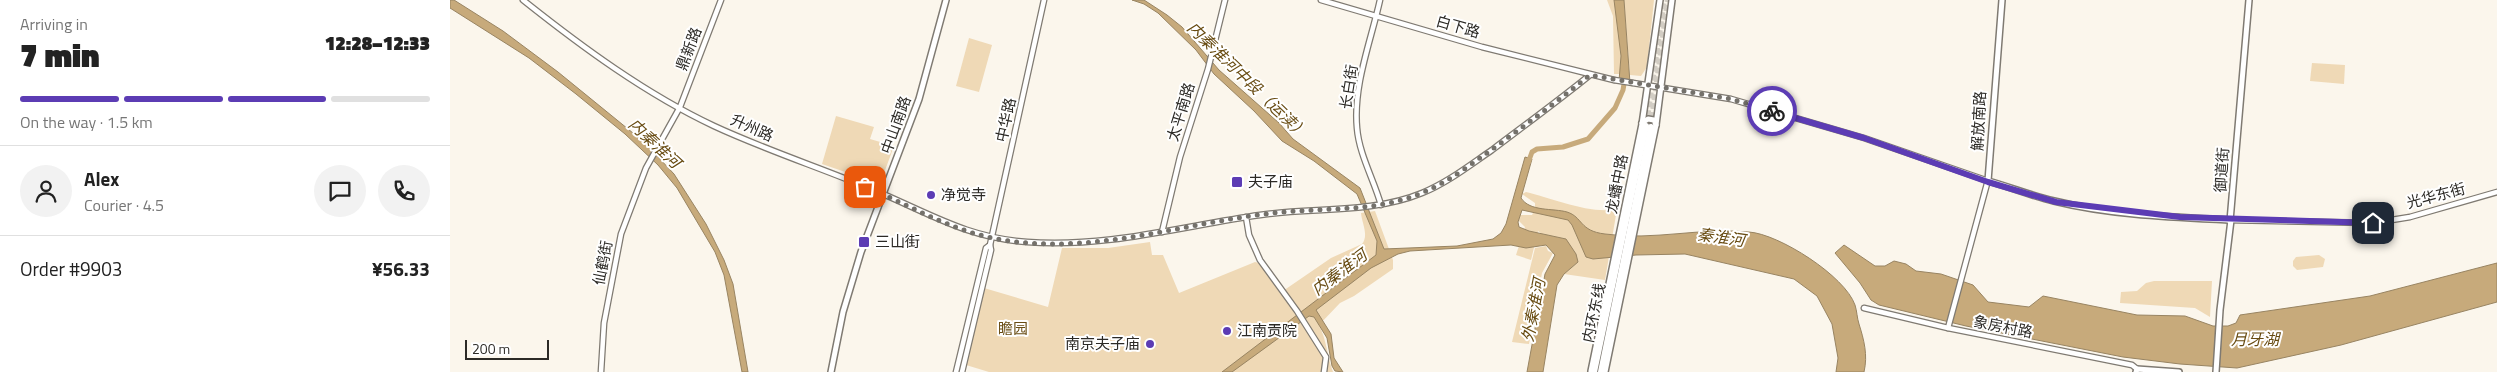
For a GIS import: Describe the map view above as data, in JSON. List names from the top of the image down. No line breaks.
{"streets":{"highway":["内环东线"],"main road":["白下路","鼎新路","长白街","太平南路","中华路","解放南路","中山南路","升州路","御道街","龙蟠中路","光华东街","仙鹤街","象房村路"]},"crossings":[["白下路","长白街"],["白下路","解放南路"],["白下路","升州路"],["白下路","龙蟠中路"],["鼎新路","升州路"],["鼎新路","仙鹤街"],["长白街","升州路"],["太平南路","升州路"],["中华路","升州路"],["解放南路","象房村路"],["中山南路","升州路"],["升州路","仙鹤街"],["御道街","光华东街"],["龙蟠中路","内环东线"]],"water":["内秦淮河中段（运渎）","内秦淮河","秦淮河","外秦淮河","月牙湖"],"parks":["瞻园"],"places":{"transit":["夫子庙","三山街"],"other":["净觉寺","江南贡院","南京夫子庙"]},"scale_bar":"200 m","page":{"heading":["7 min","Arriving in","12:28–12:33"],"panel":["Alex","Courier · 4.5","Order #9903","¥56.33"],"bar":"On the way · 1.5 km","scale":"200 m"}}
